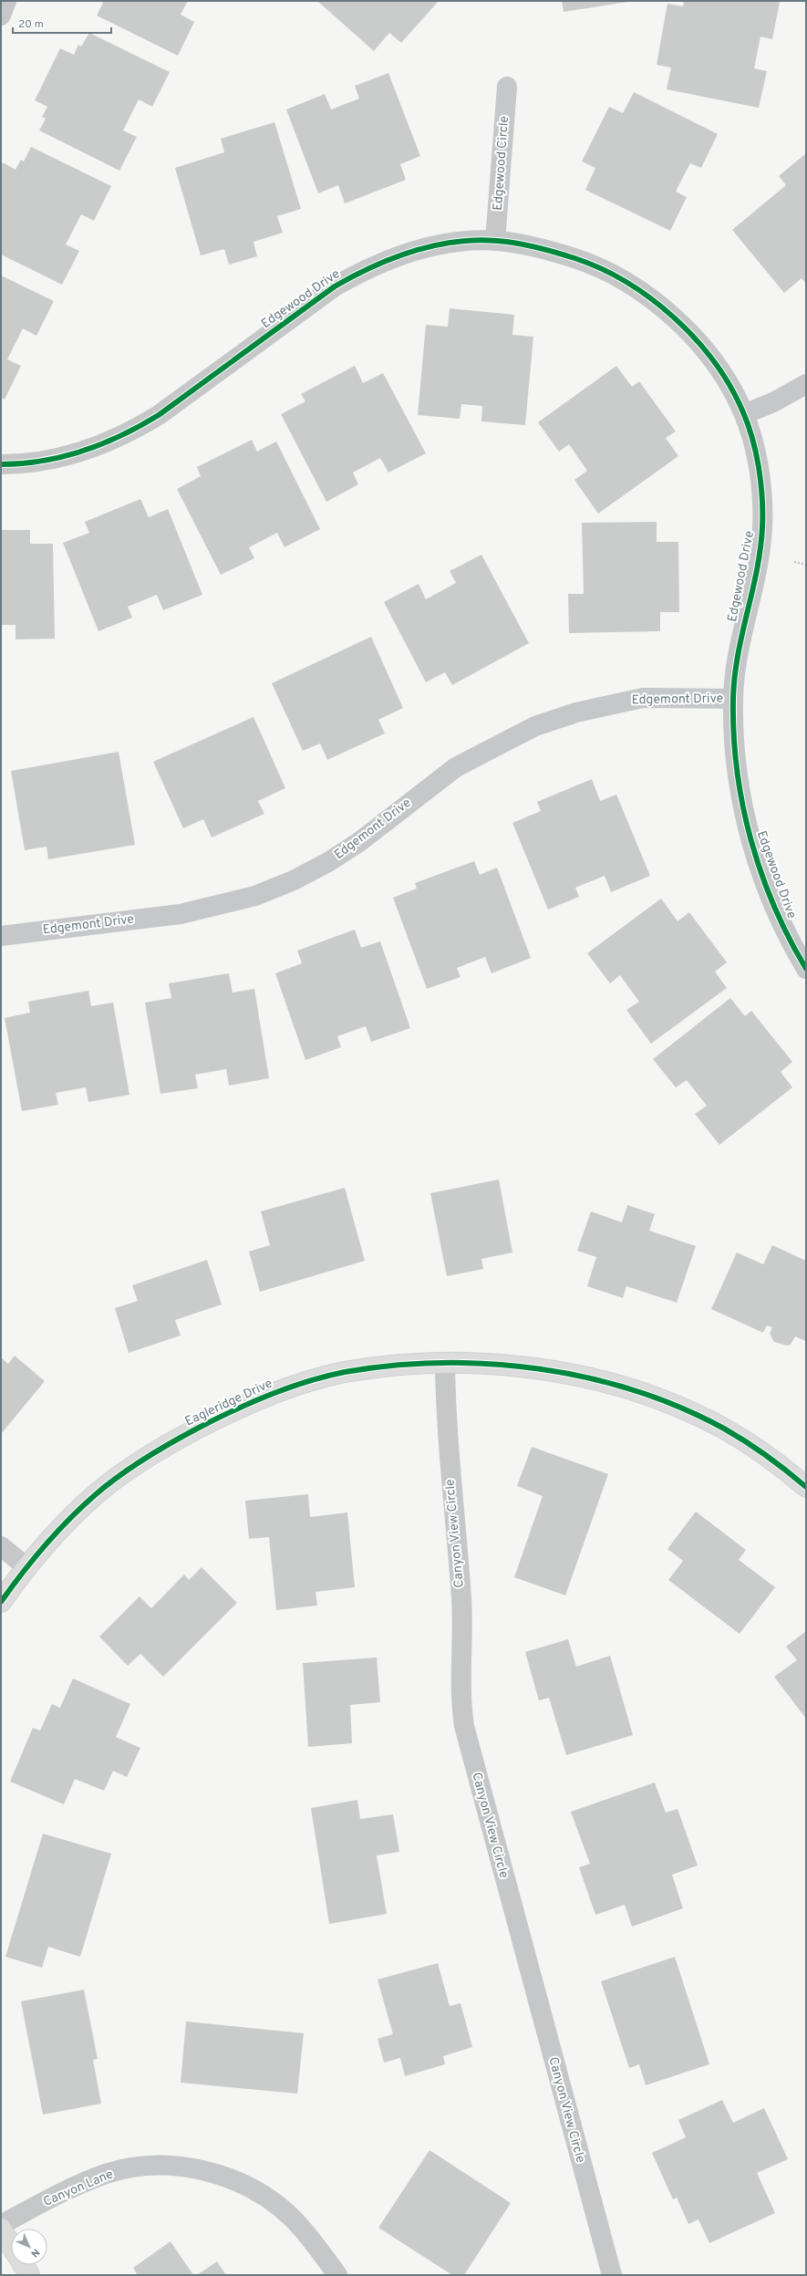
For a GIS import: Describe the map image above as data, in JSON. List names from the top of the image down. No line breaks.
{"streets":{"main road":["Eagleridge Drive"],"street":["Edgewood Circle","Edgewood Drive","Edgemont Drive","Canyon View Circle","Canyon Lane"]},"crossings":[["Edgewood Circle","Edgewood Drive"],["Edgewood Drive","Edgemont Drive"],["Eagleridge Drive","Canyon View Circle"]],"scale_bar":"20 m","north":"bottom right"}
